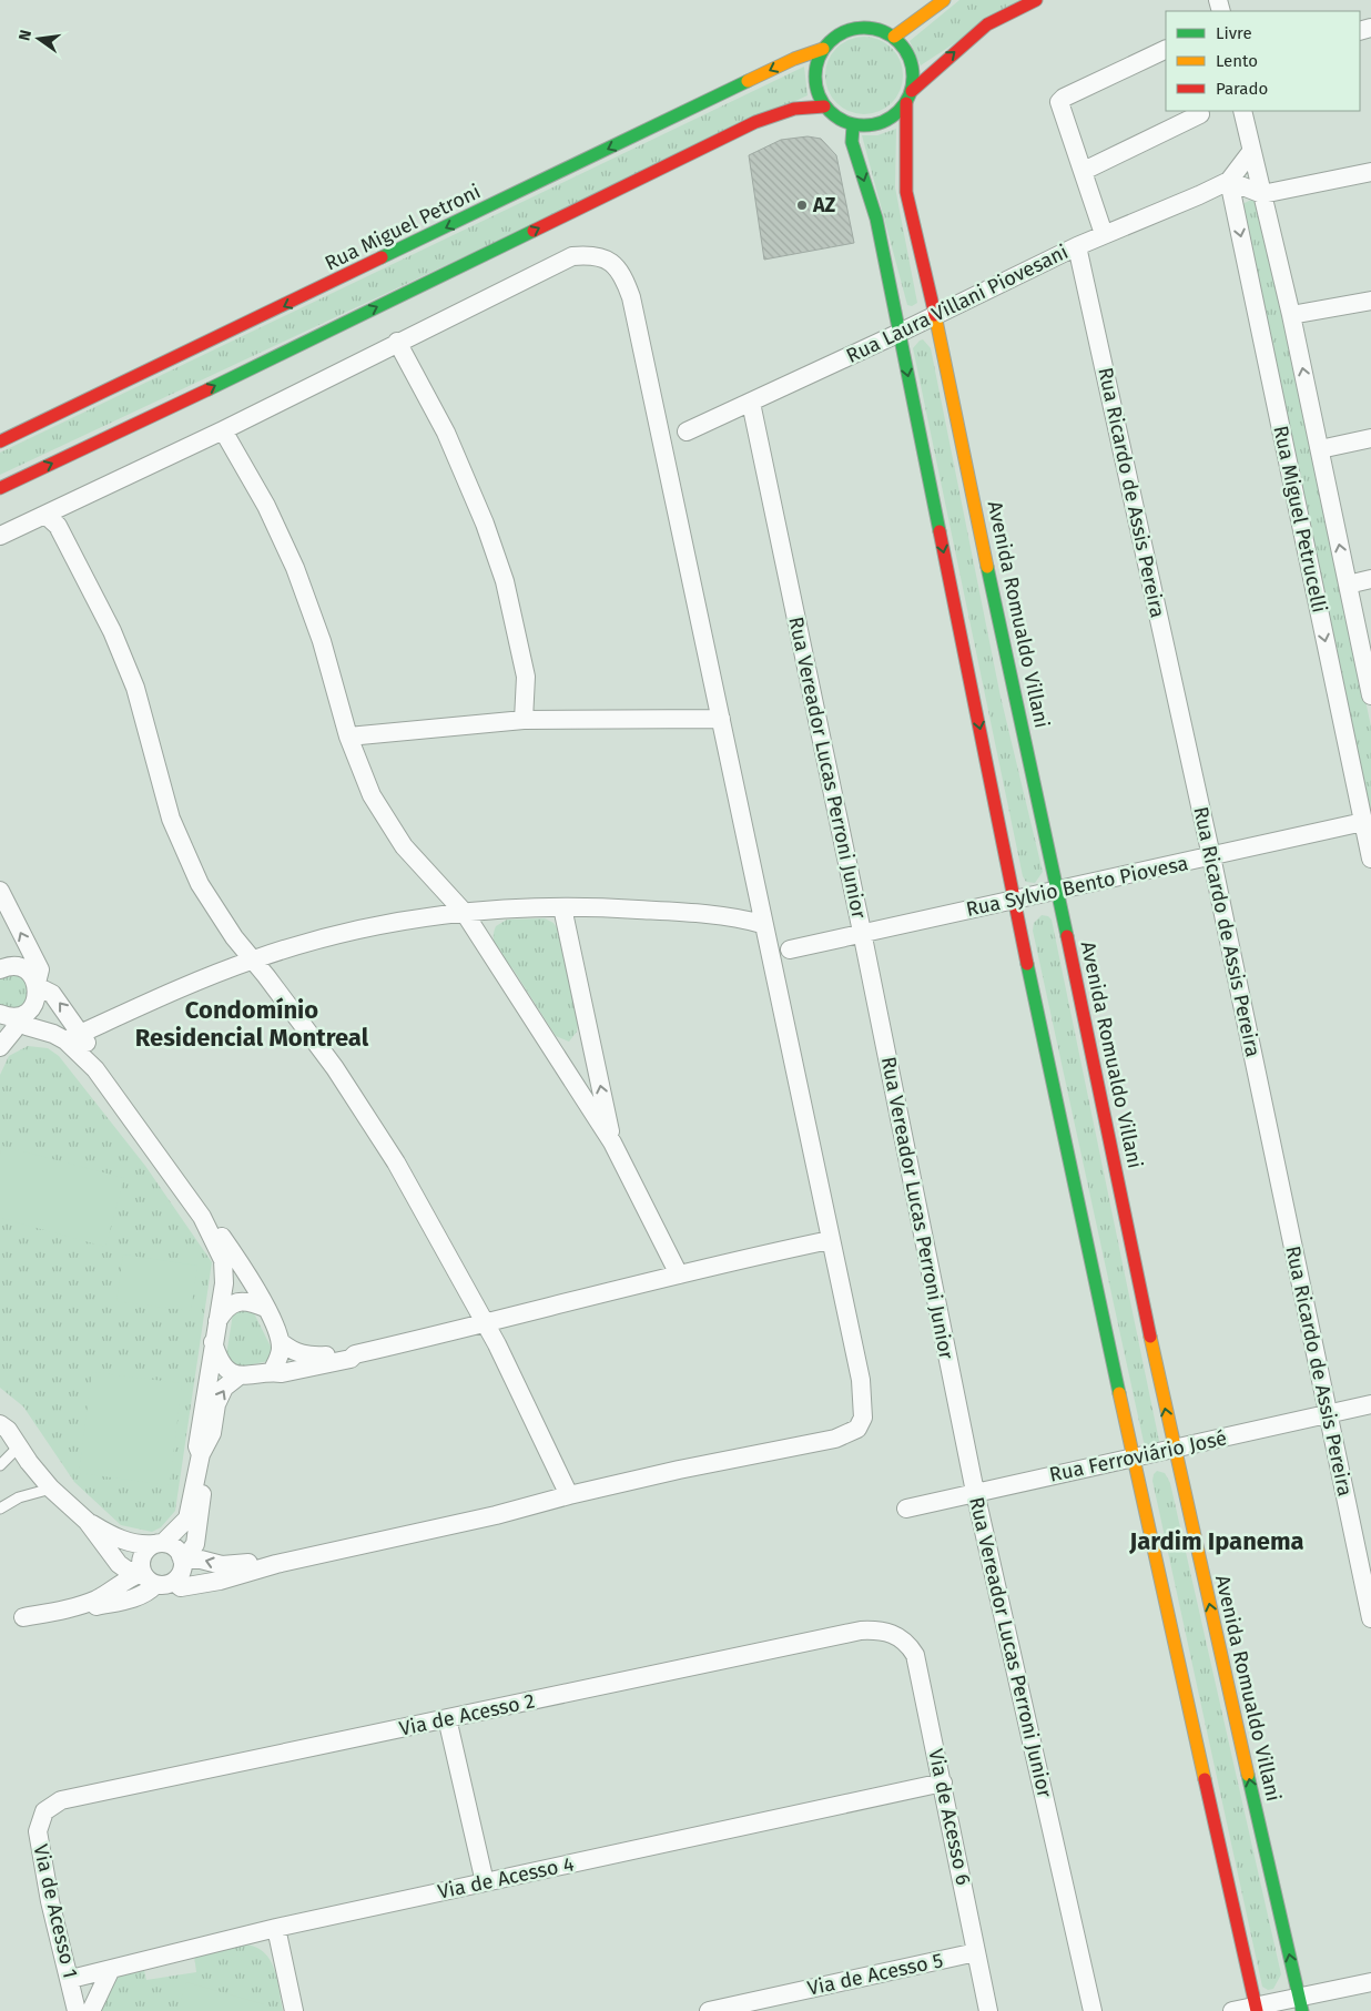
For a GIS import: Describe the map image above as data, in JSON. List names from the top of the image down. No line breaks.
{"streets":{"street":["Rua Miguel Petroni","Rua Laura Villani Piovesani","Rua Ricardo de Assis Pereira","Rua Miguel Petrucelli","Avenida Romualdo Villani","Rua Vereador Lucas Perroni Junior","Rua Sylvio Bento Piovesa","Rua Ferroviário José","Via de Acesso 2","Via de Acesso 6","Via de Acesso 4","Via de Acesso 1","Via de Acesso 5"]},"crossings":[["Rua Miguel Petroni","Avenida Romualdo Villani"],["Rua Laura Villani Piovesani","Rua Ricardo de Assis Pereira"],["Rua Laura Villani Piovesani","Rua Miguel Petrucelli"],["Rua Laura Villani Piovesani","Avenida Romualdo Villani"],["Rua Laura Villani Piovesani","Rua Vereador Lucas Perroni Junior"],["Rua Ricardo de Assis Pereira","Rua Sylvio Bento Piovesa"],["Rua Ricardo de Assis Pereira","Rua Ferroviário José"],["Rua Miguel Petrucelli","Rua Sylvio Bento Piovesa"],["Avenida Romualdo Villani","Rua Sylvio Bento Piovesa"],["Avenida Romualdo Villani","Rua Ferroviário José"],["Rua Vereador Lucas Perroni Junior","Rua Sylvio Bento Piovesa"],["Rua Vereador Lucas Perroni Junior","Rua Ferroviário José"],["Via de Acesso 2","Via de Acesso 6"],["Via de Acesso 2","Via de Acesso 1"],["Via de Acesso 6","Via de Acesso 4"],["Via de Acesso 6","Via de Acesso 5"],["Via de Acesso 4","Via de Acesso 1"]],"districts":["Condomínio Residencial Montreal","Jardim Ipanema"],"places":["AZ"],"legend":["Livre","Lento","Parado"],"north":"left"}
